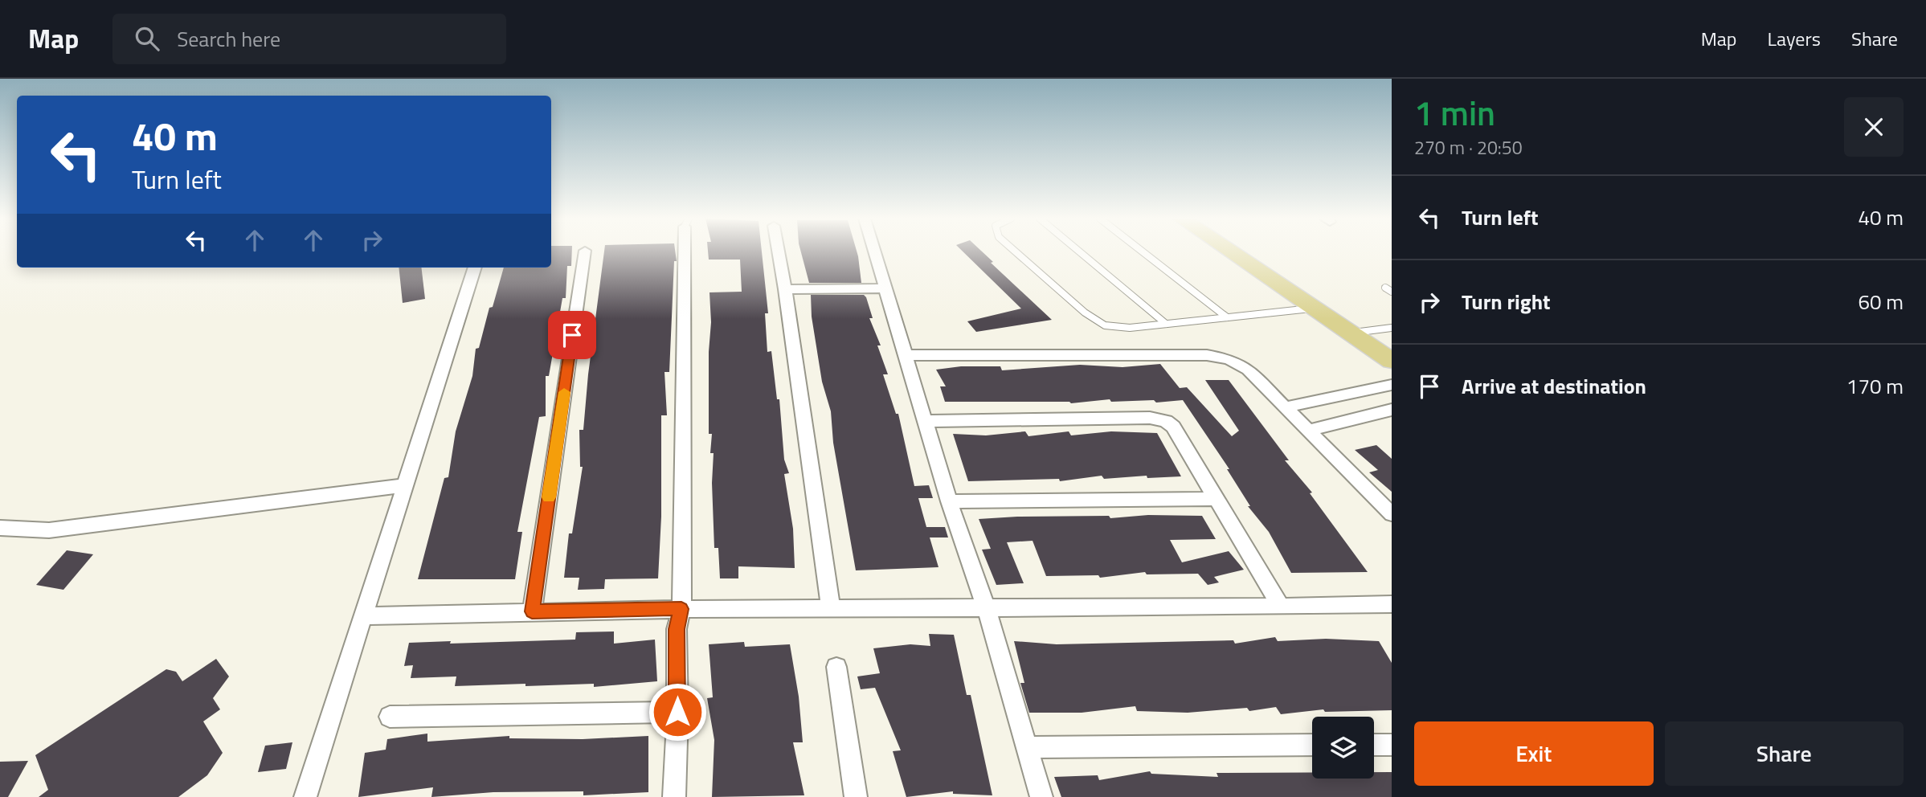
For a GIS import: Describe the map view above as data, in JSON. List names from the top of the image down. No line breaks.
{"page":{"header":"Map","search":"Search here","nav":["Map","Layers","Share"],"heading":["1 min","270 m · 20:50"],"turn":["40 m","Turn left"],"list":[{"name":"Turn left","value":"40 m"},{"name":"Turn right","value":"60 m"},{"name":"Arrive at destination","value":"170 m"}],"buttons":["Exit","Share"]}}
